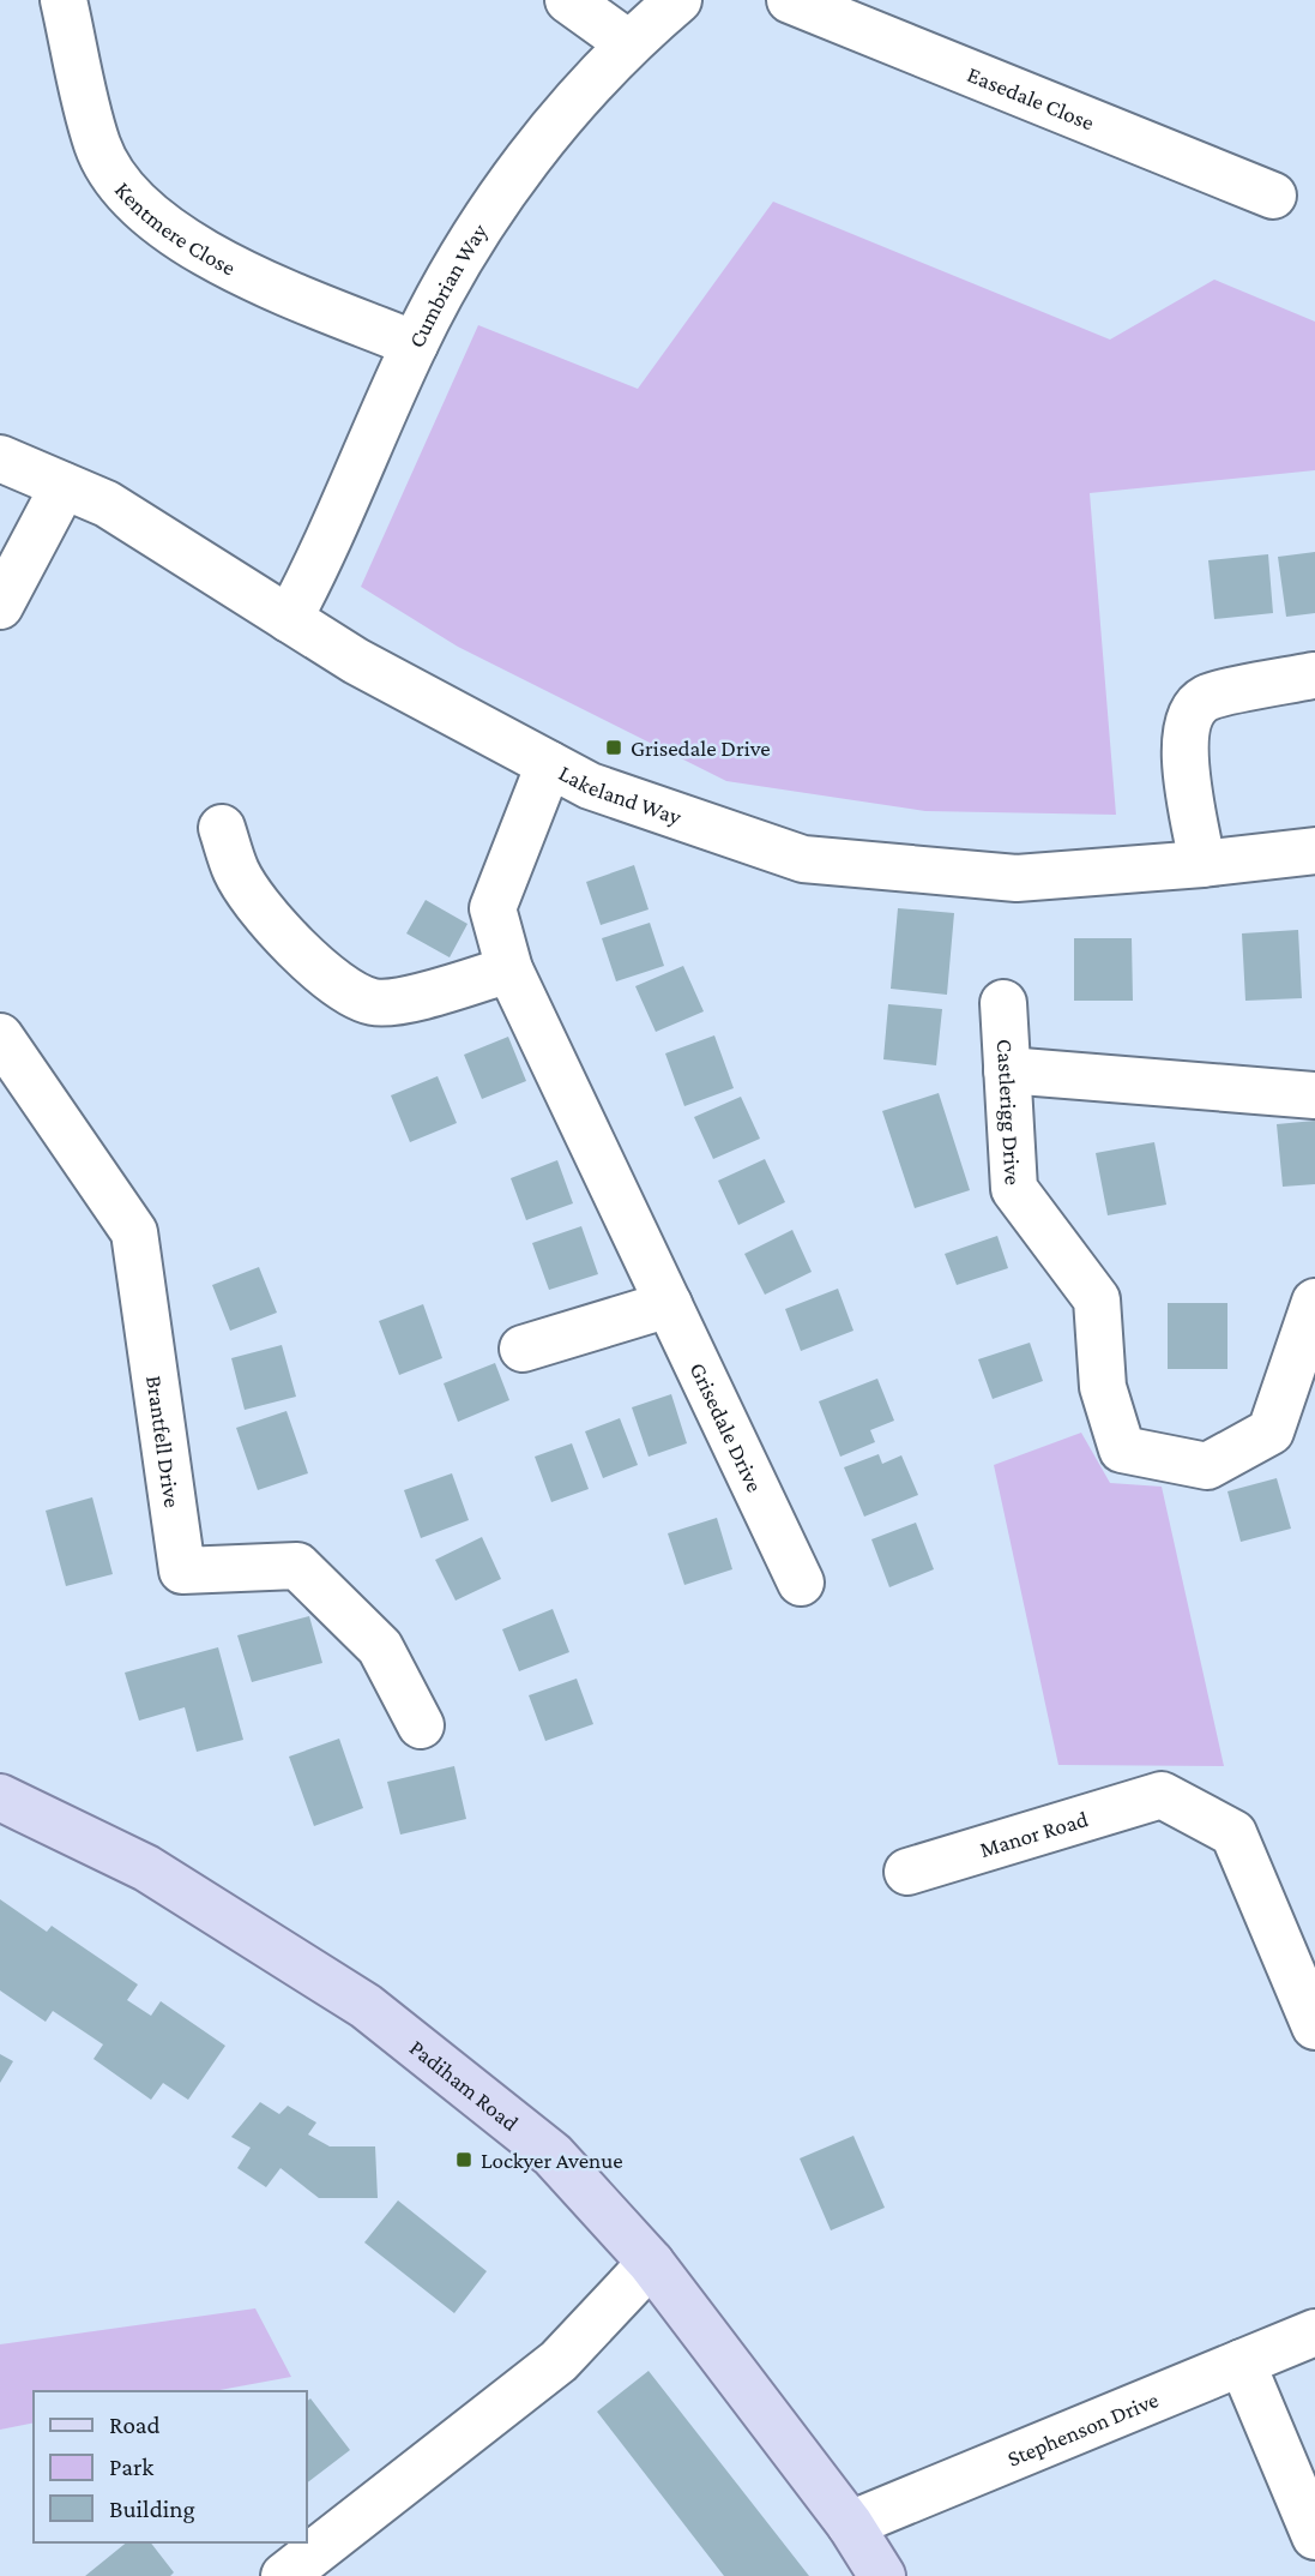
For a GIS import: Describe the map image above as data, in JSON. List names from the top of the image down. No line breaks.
{"streets":{"main road":["Padiham Road"],"street":["Easedale Close","Kentmere Close","Cumbrian Way","Lakeland Way","Castlerigg Drive","Grisedale Drive","Brantfell Drive","Manor Road","Stephenson Drive"]},"crossings":[["Kentmere Close","Cumbrian Way"],["Cumbrian Way","Lakeland Way"],["Lakeland Way","Grisedale Drive"],["Padiham Road","Stephenson Drive"]],"places":{"transit":["Grisedale Drive","Lockyer Avenue"]},"legend":["Road","Park","Building"]}
